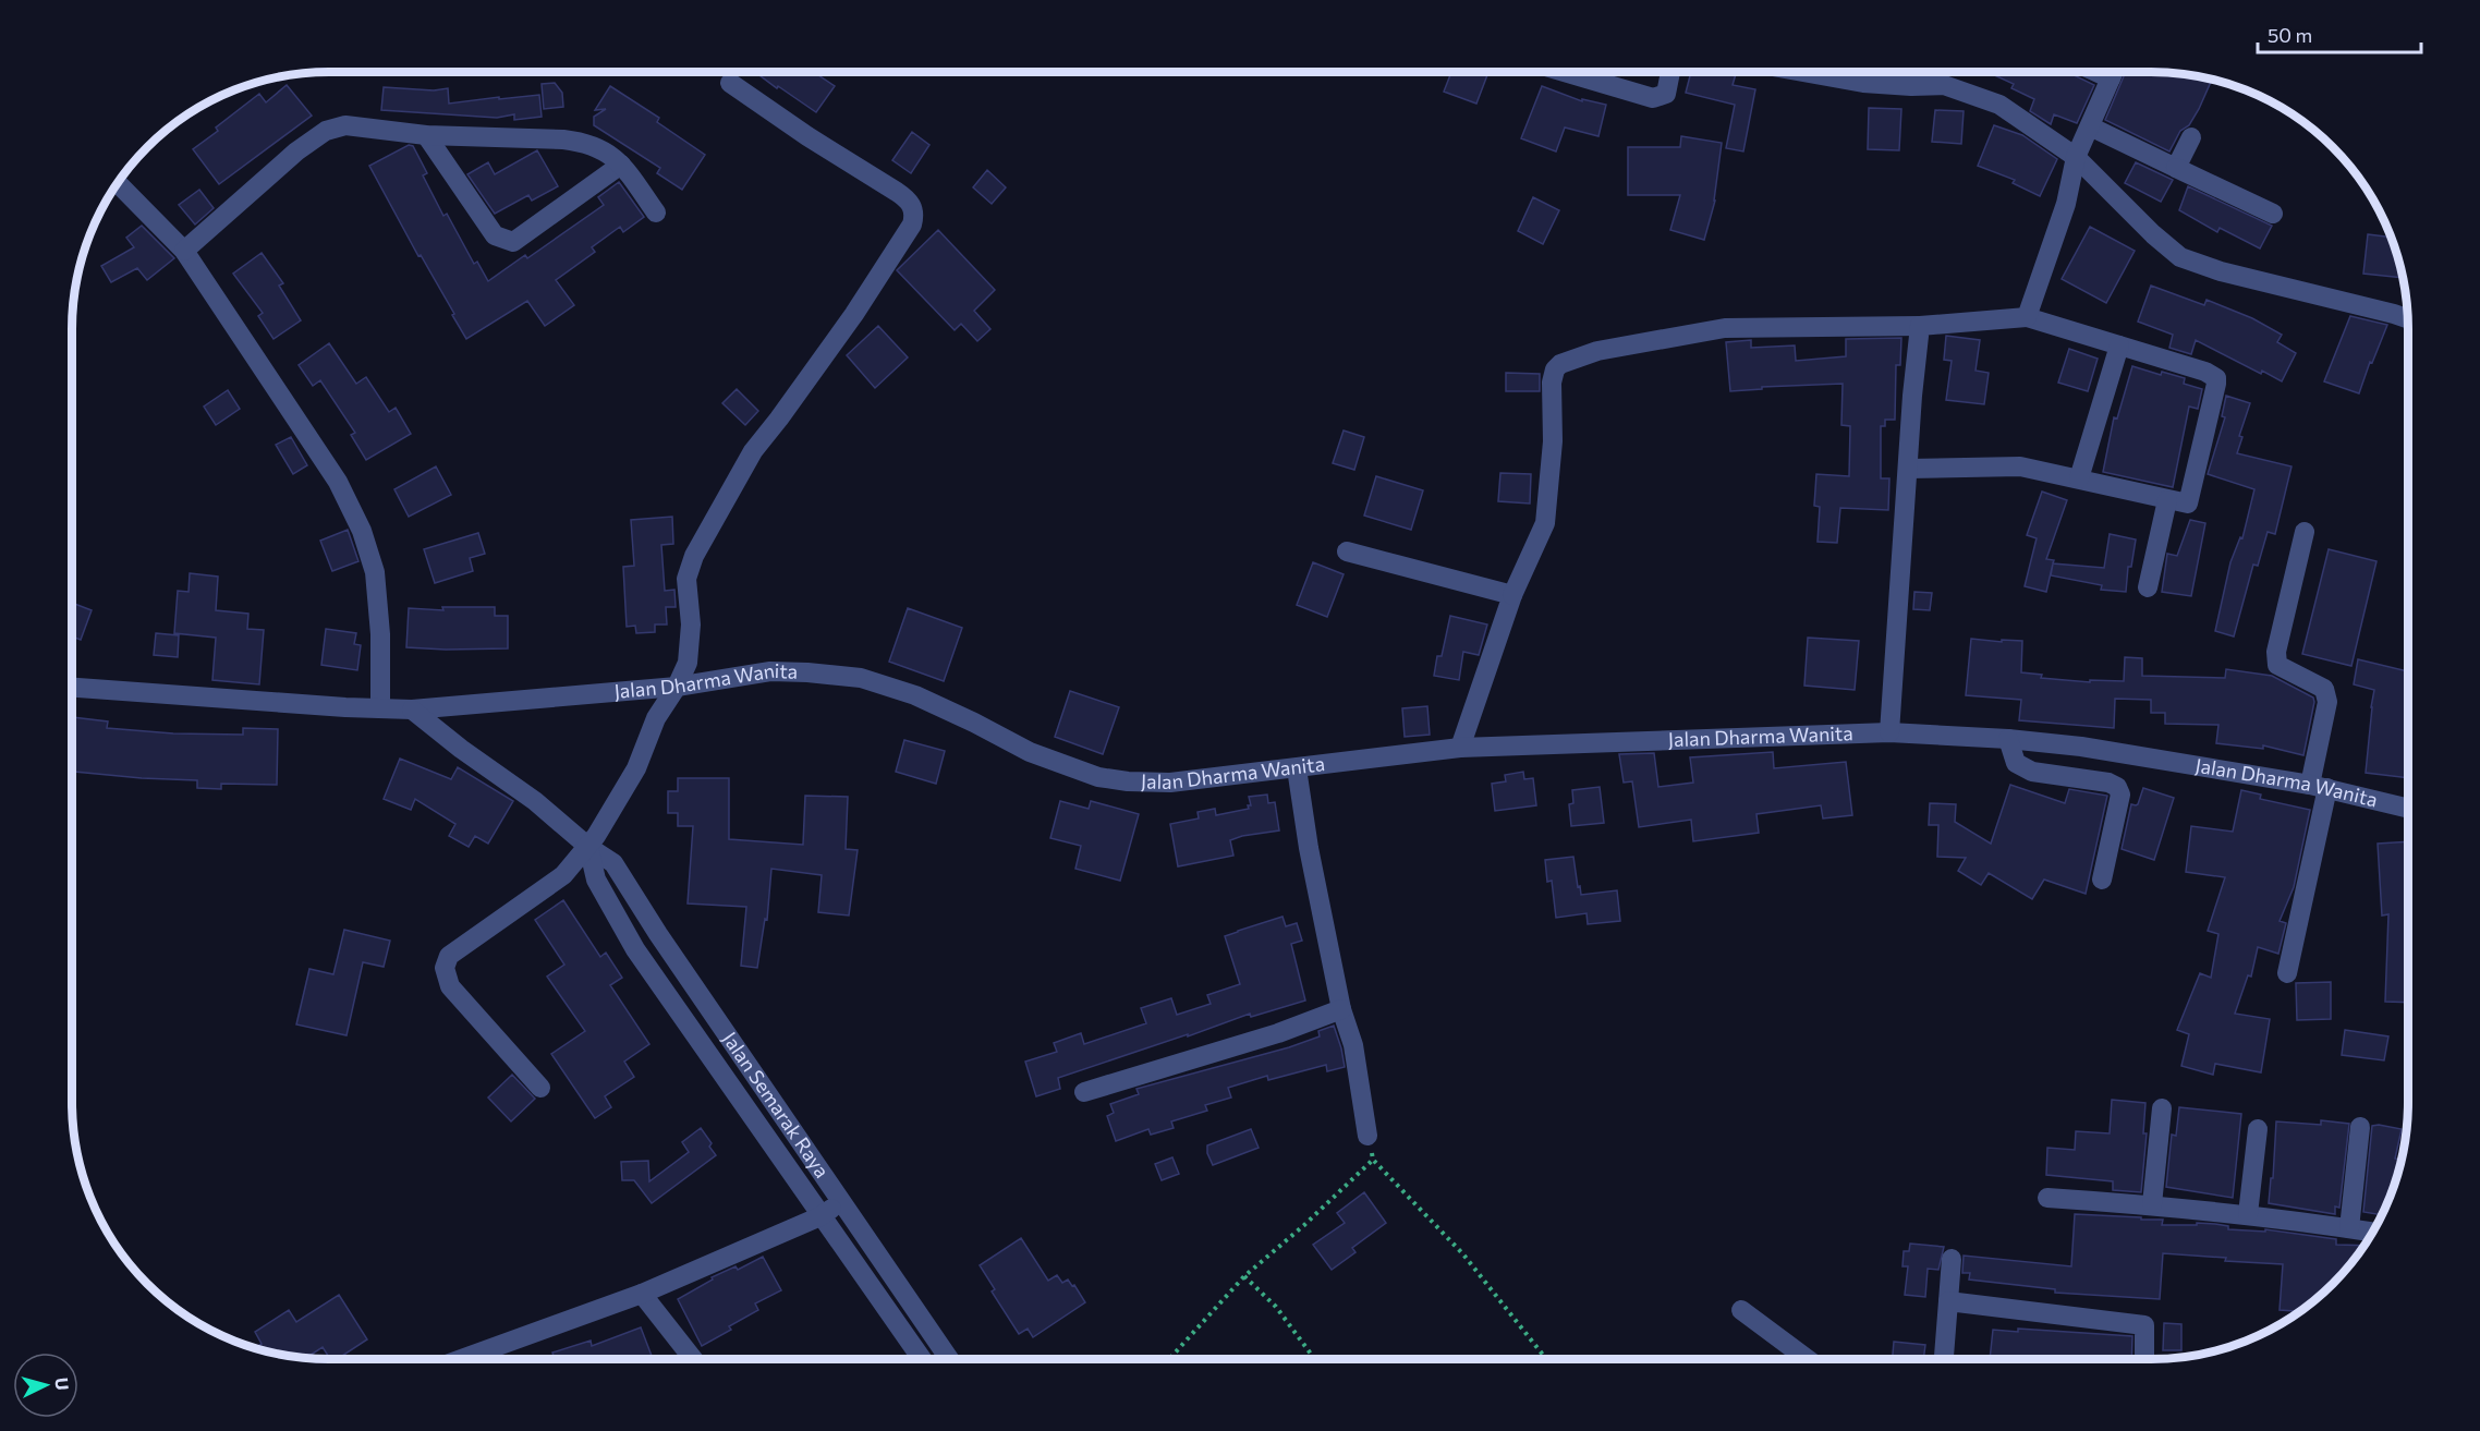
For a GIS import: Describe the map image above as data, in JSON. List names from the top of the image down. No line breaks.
{"streets":{"street":["Jalan Dharma Wanita","Jalan Semarak Raya"]},"crossings":[["Jalan Dharma Wanita","Jalan Semarak Raya"]],"scale_bar":"50 m","north":"right"}
